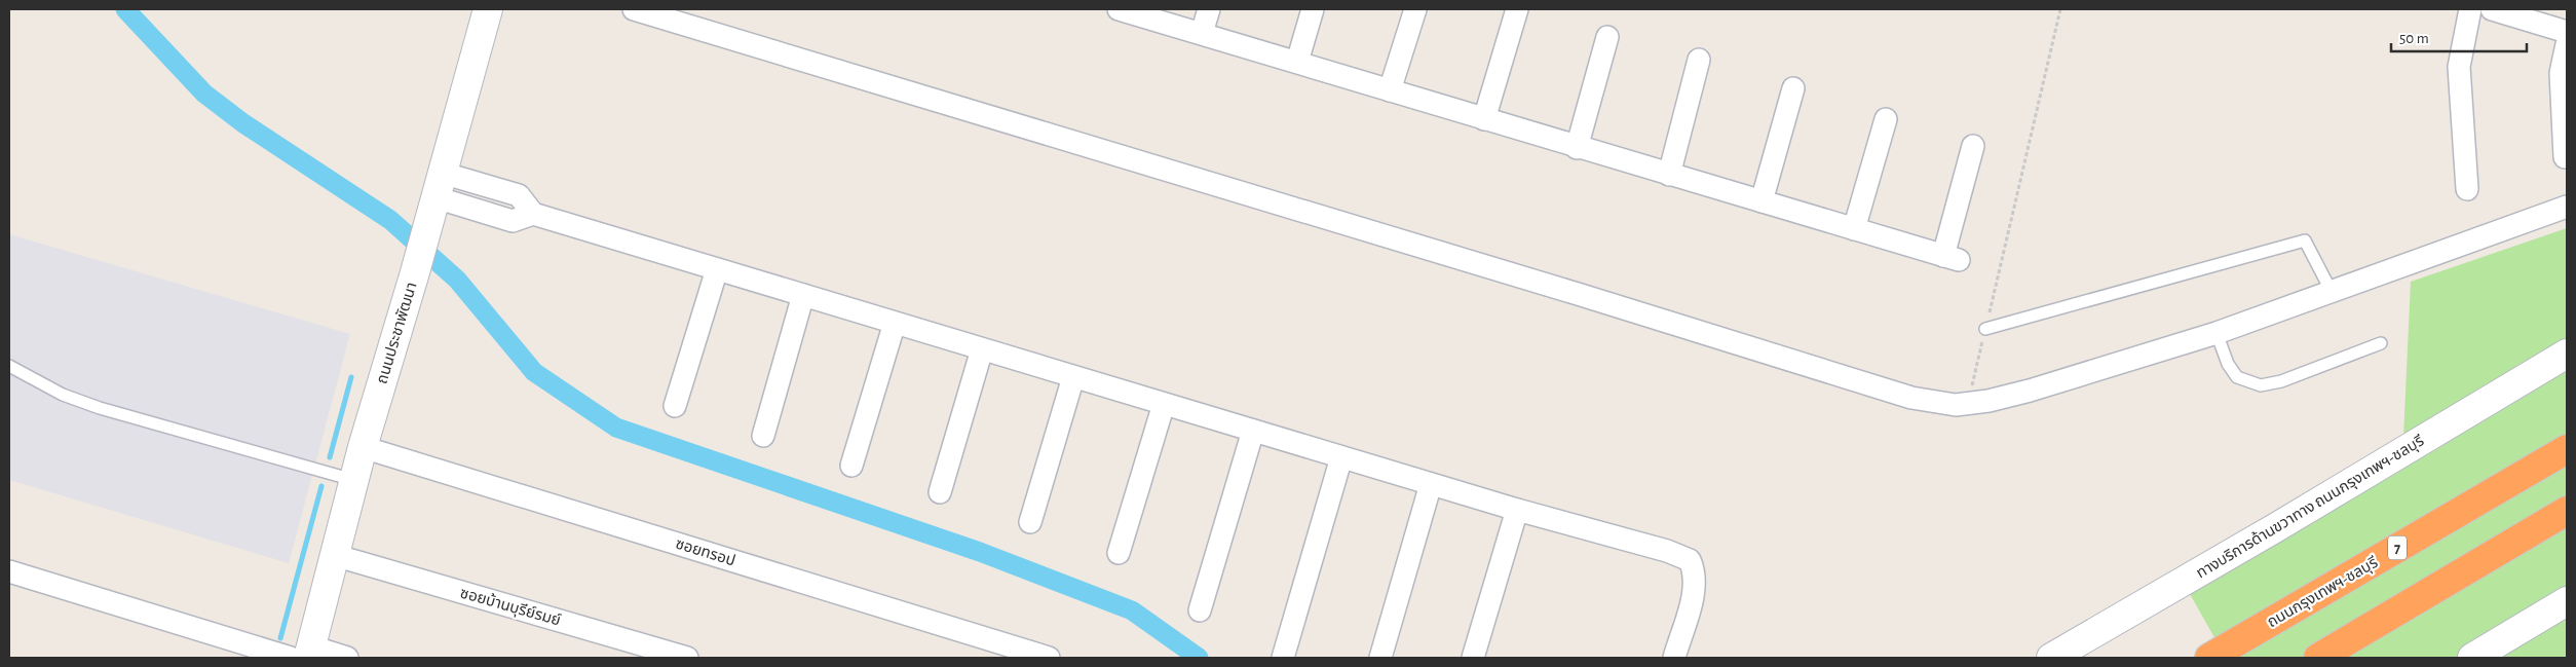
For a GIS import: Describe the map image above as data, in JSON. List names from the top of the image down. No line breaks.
{"streets":{"highway":["7","ถนนกรุงเทพฯ-ชลบุรี"],"main road":["ถนนประชาพัฒนา","ทางบริการด้านขวาทาง ถนนกรุงเทพฯ-ชลบุรี"],"street":["ซอยทรอป","ซอยบ้านบุรีย์รมย์"]},"crossings":[["ถนนประชาพัฒนา","ซอยทรอป"],["ถนนประชาพัฒนา","ซอยบ้านบุรีย์รมย์"]],"scale_bar":"50 m"}
